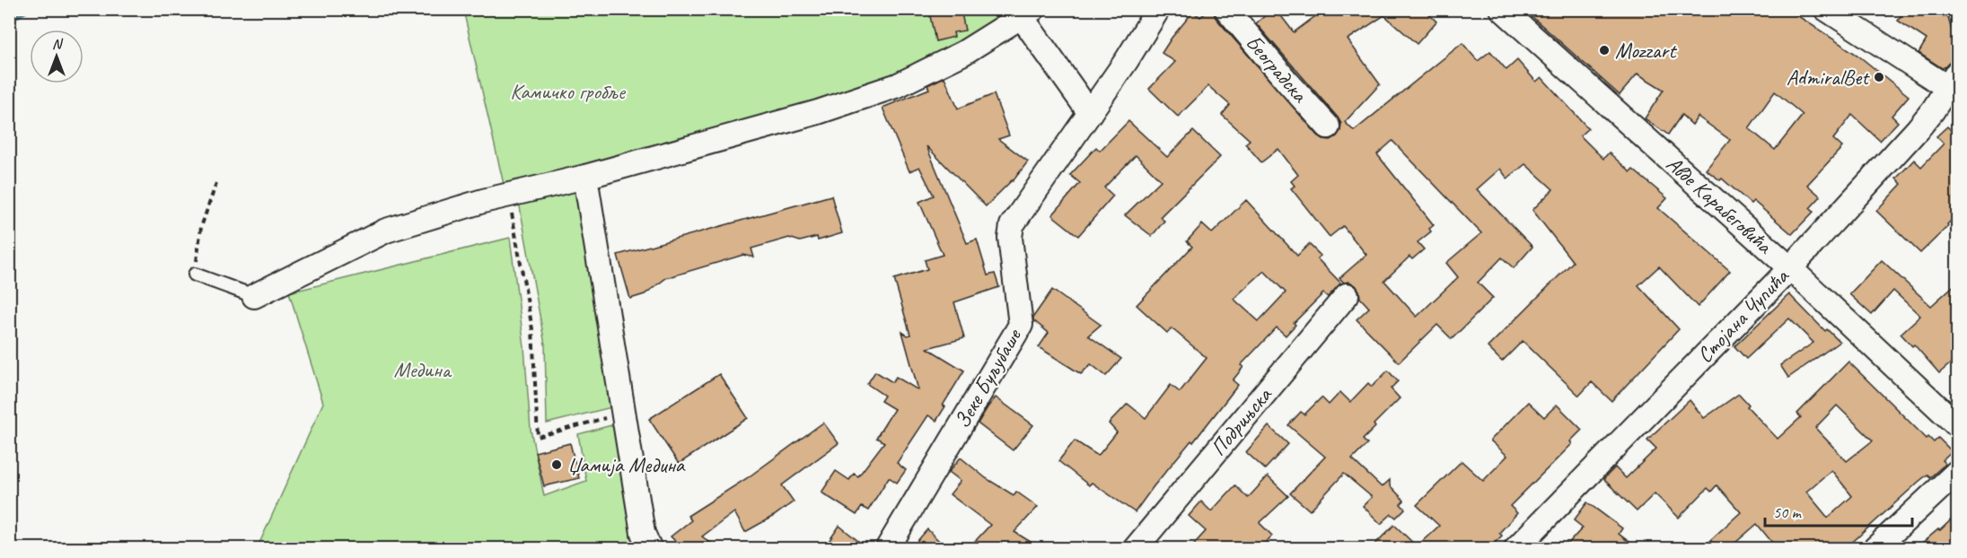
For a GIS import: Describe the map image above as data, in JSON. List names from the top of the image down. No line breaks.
{"streets":{"street":["Београдска","Авде Карабеговића","Стојана Чупића","Зеке Буљубаше","Подрињска"]},"crossings":[["Авде Карабеговића","Стојана Чупића"]],"parks":["Камичко гробље","Медина"],"places":["Mozzart","AdmiralBet","Џамија Медина"],"scale_bar":"50 m","north":"top"}
